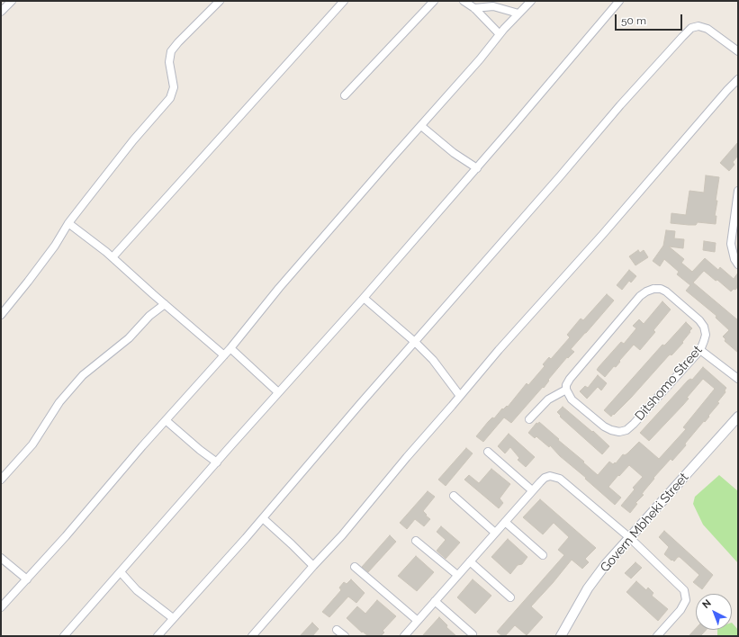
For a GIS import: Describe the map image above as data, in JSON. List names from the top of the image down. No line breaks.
{"streets":{"street":["Ditshomo Street","Govern Mbheki Street"]},"scale_bar":"50 m","north":"top left"}
